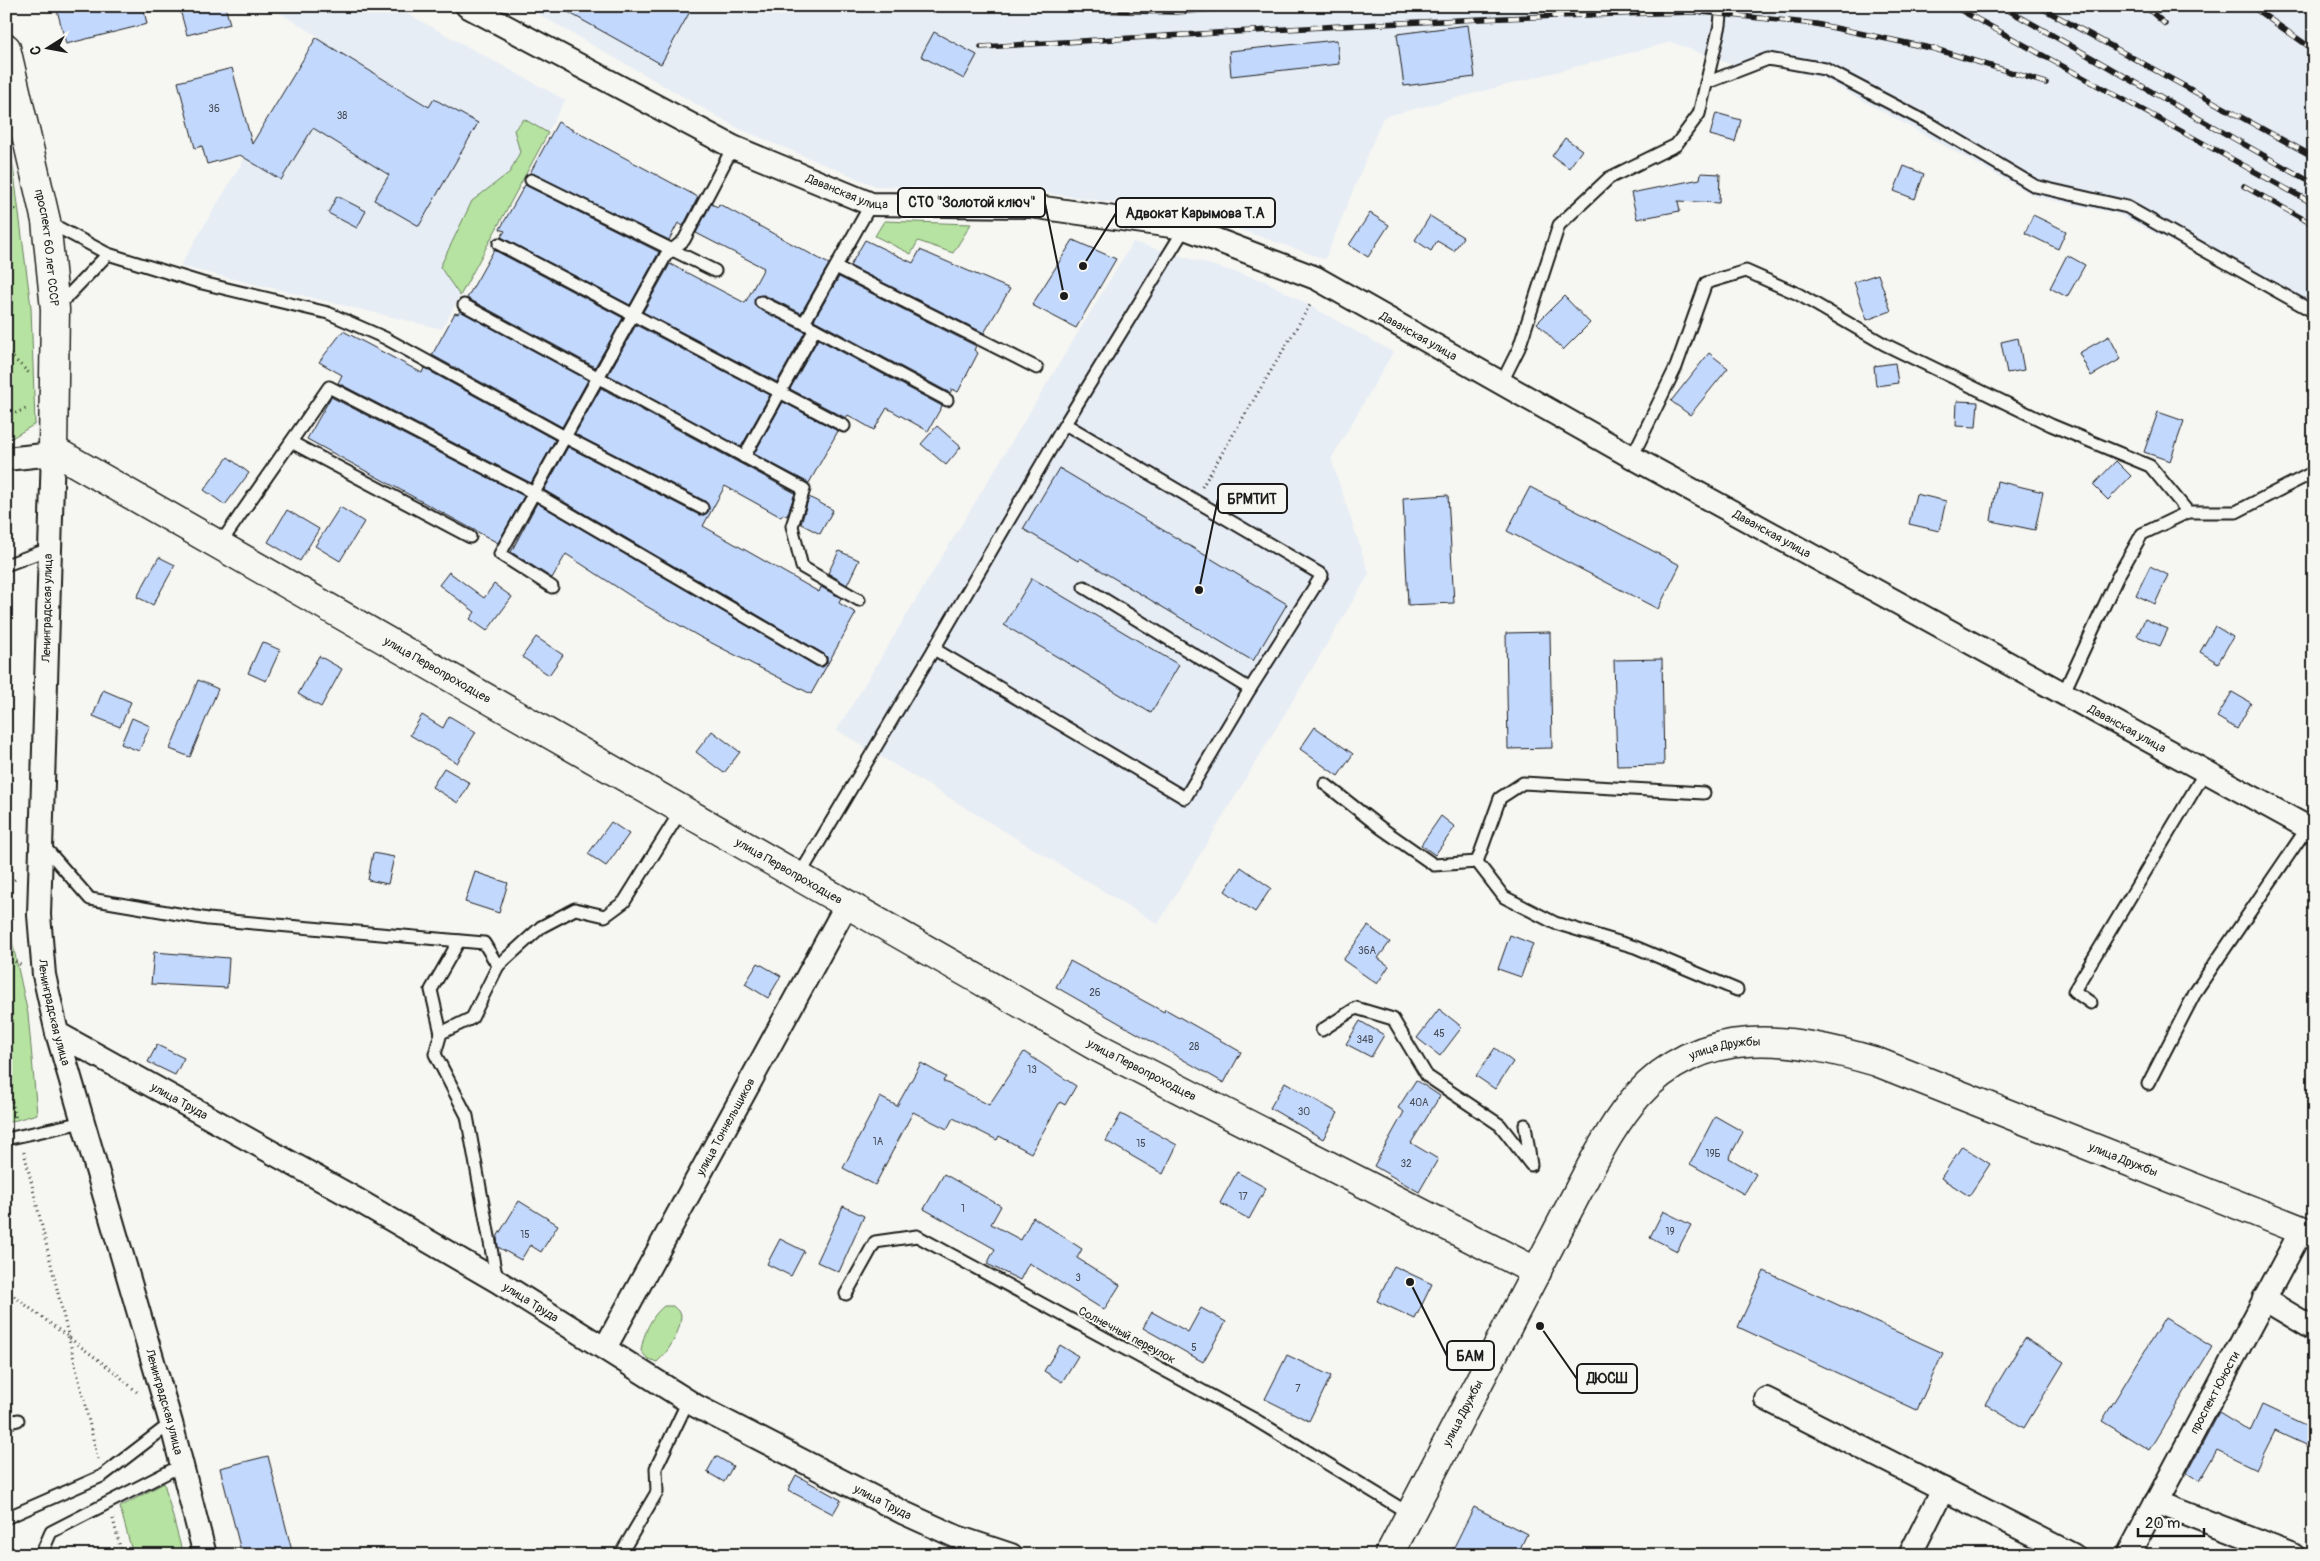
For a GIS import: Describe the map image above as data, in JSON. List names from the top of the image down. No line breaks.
{"streets":{"street":["Даванская улица","проспект 60 лет СССР","Ленинградская улица","улица Первопроходцев","улица Дружбы","улица Труда","улица Тоннельщиков","проспект Юности"],"lane":["Солнечный переулок"]},"crossings":[["проспект 60 лет СССР","Ленинградская улица"],["проспект 60 лет СССР","улица Первопроходцев"],["Ленинградская улица","улица Первопроходцев"],["Ленинградская улица","улица Труда"],["улица Первопроходцев","улица Дружбы"],["улица Первопроходцев","улица Тоннельщиков"],["улица Дружбы","Солнечный переулок"],["улица Дружбы","проспект Юности"],["улица Труда","улица Тоннельщиков"]],"places":["Адвокат Карымова Т.А","СТО \"Золотой ключ\"","БРМТИТ","БАМ","ДЮСШ"],"house_numbers":["36","38","36А","26","45","34В","28","13","40А","30","1А","15","19Б","32","17","1","19","15","3","5","7"],"scale_bar":"20 m","north":"left"}
